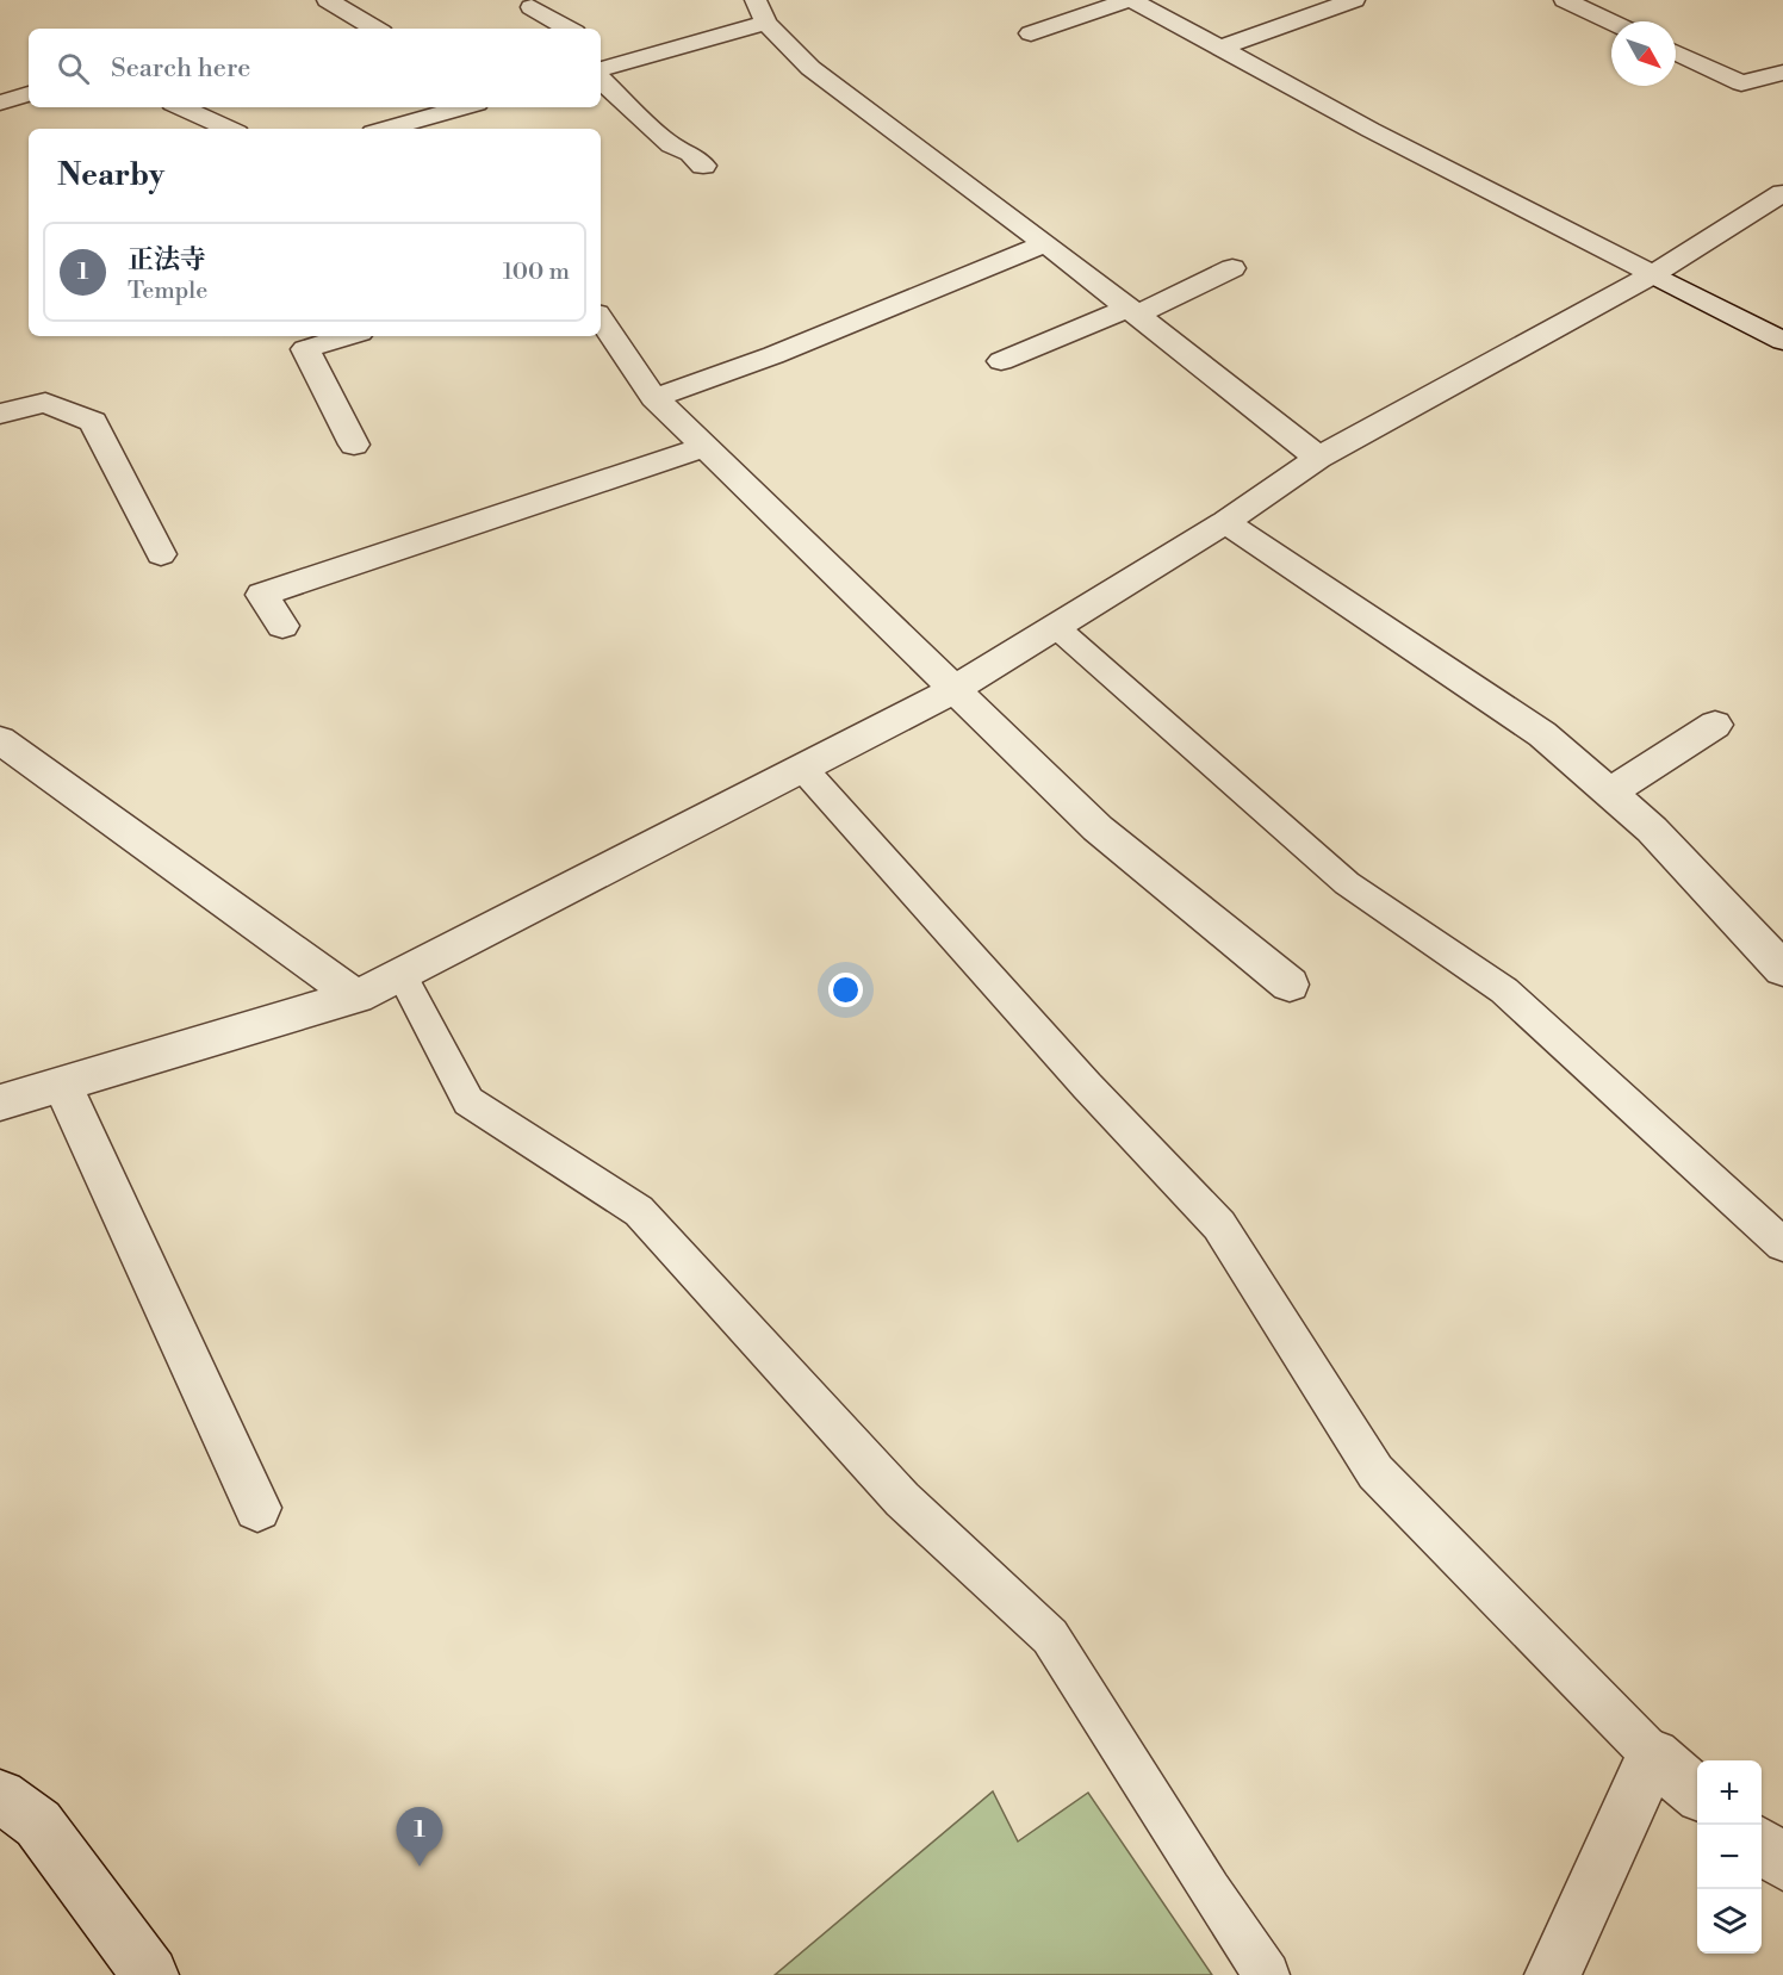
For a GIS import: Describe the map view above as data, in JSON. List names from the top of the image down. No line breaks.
{"north":"bottom right","page":{"search":"Search here","heading":"Nearby","list":[{"mark":"1","name":"正法寺","note":"Temple","value":"100 m"}],"map_buttons":["+","−"],"pins":"1"}}
